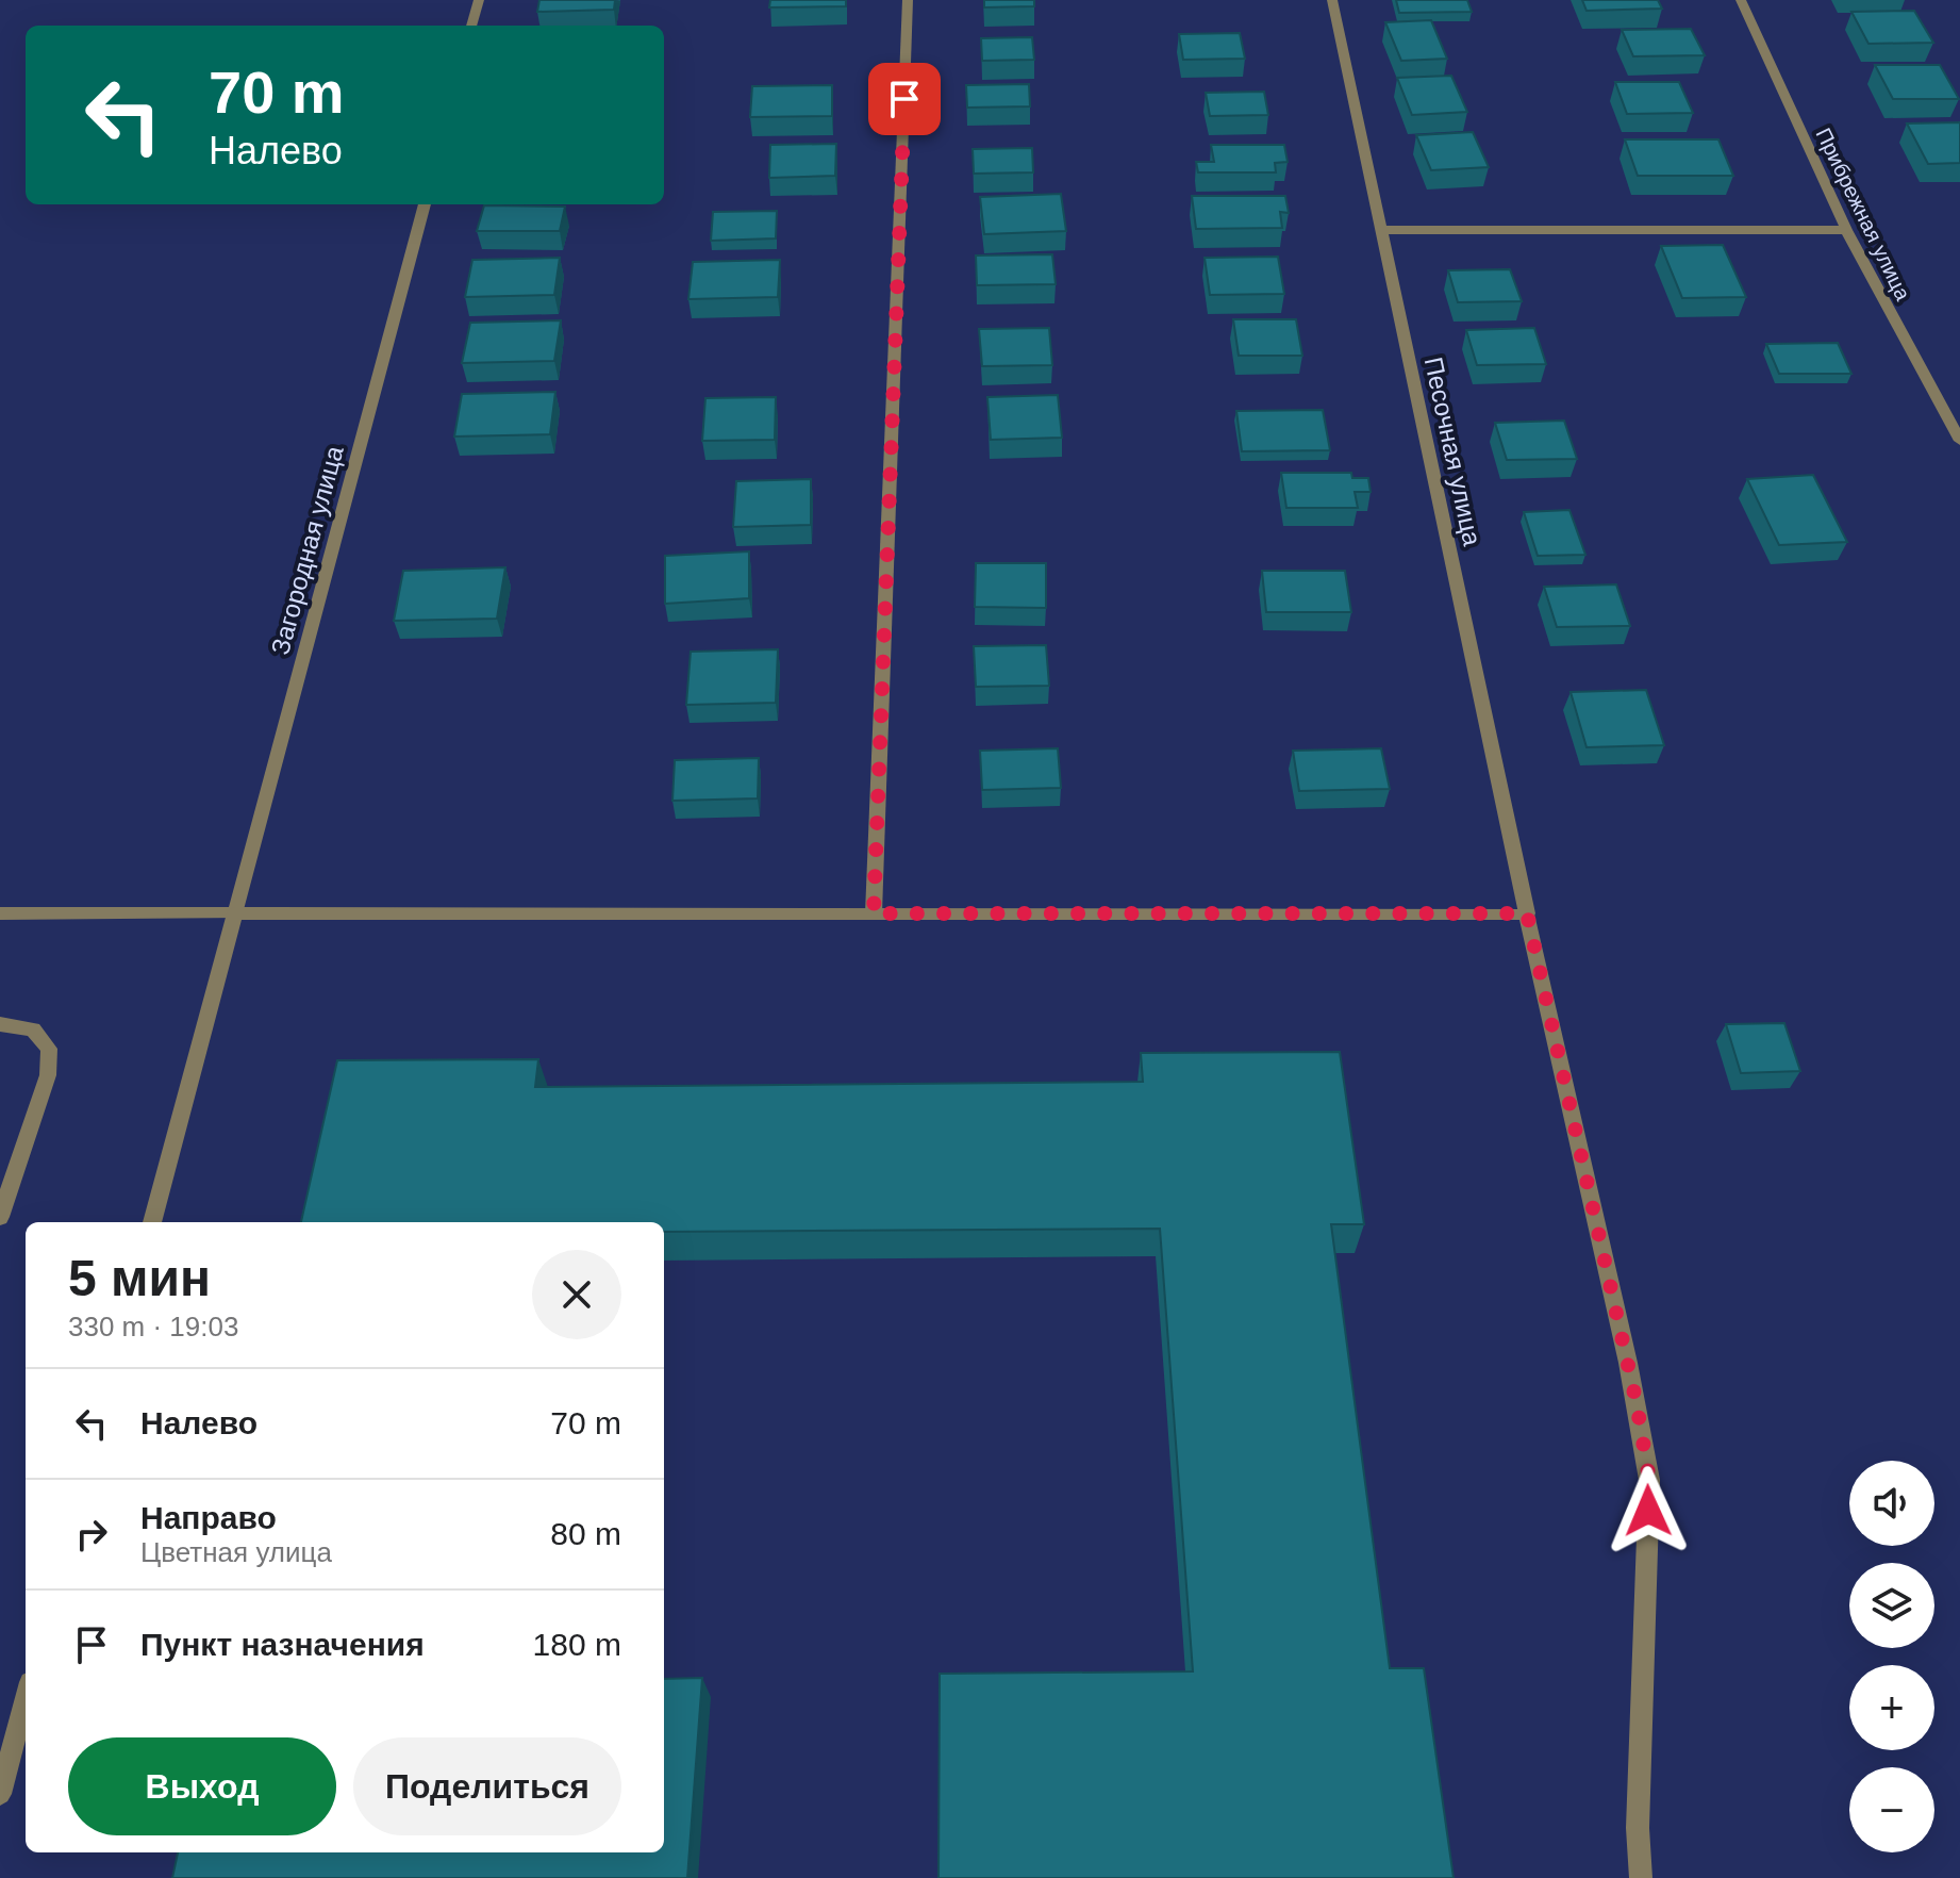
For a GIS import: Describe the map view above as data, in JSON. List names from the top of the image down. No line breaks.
{"streets":{"street":["Прибрежная улица","Песочная улица","Загородная улица"]},"page":{"turn":["70 m","Налево"],"heading":["5 мин","330 m · 19:03"],"list":[{"name":"Налево","value":"70 m"},{"name":"Направо","note":"Цветная улица","value":"80 m"},{"name":"Пункт назначения","value":"180 m"}],"map_buttons":["+","−"],"buttons":["Выход","Поделиться"]}}
